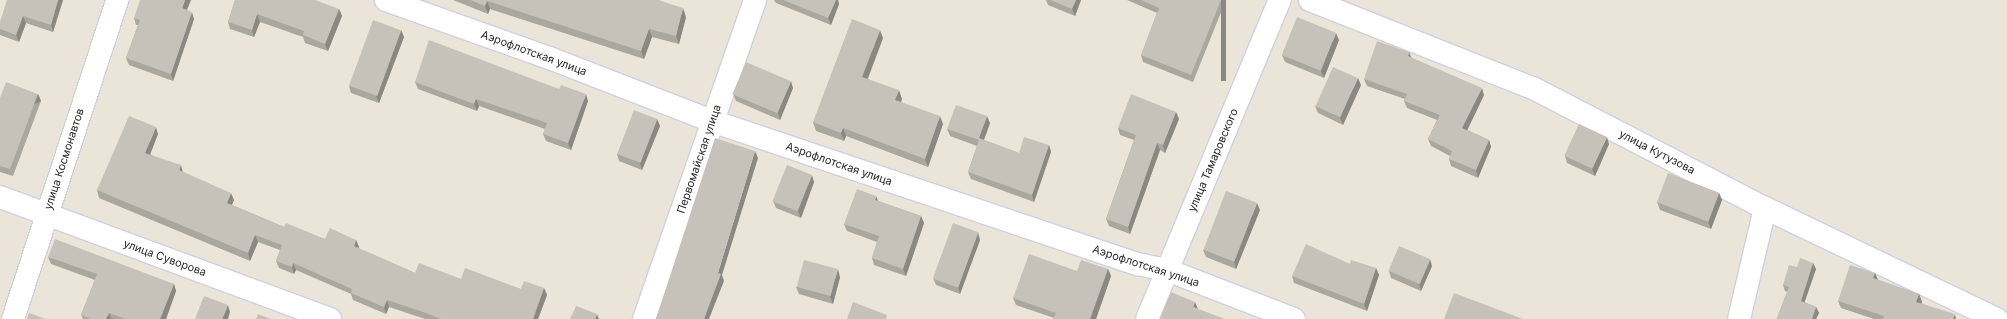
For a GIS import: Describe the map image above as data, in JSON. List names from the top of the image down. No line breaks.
{"streets":{"street":["Аэрофлотская улица","улица Кутузова","улица Космонавтов","Первомайская улица","улица Тамаровского","улица Суворова"]},"crossings":[["Аэрофлотская улица","Первомайская улица"],["Аэрофлотская улица","улица Тамаровского"],["улица Космонавтов","улица Суворова"]]}
